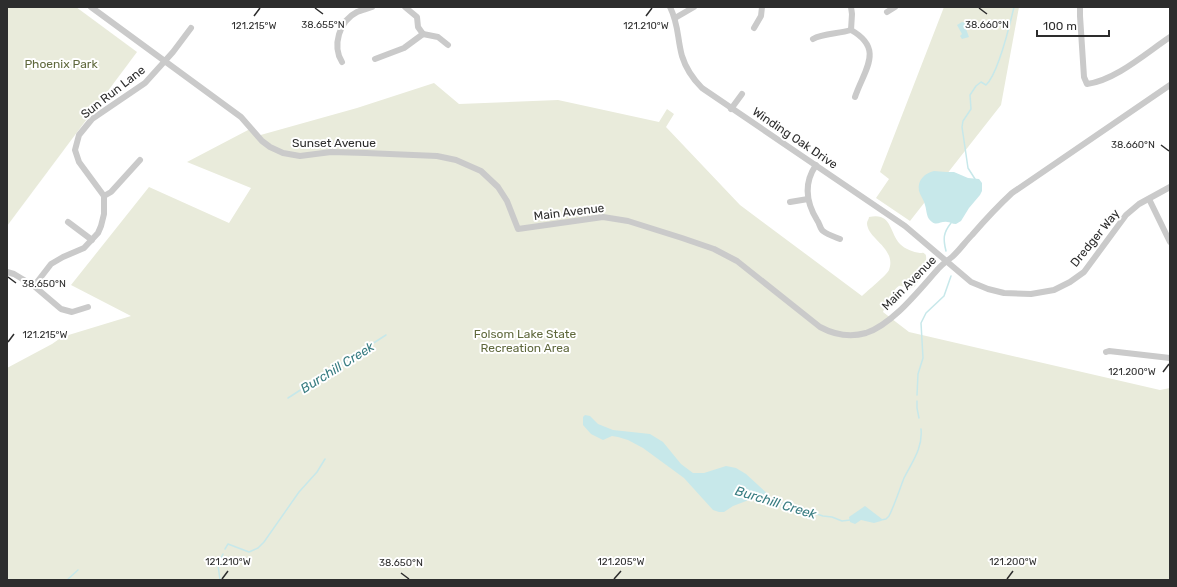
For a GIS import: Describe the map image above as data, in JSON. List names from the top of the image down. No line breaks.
{"streets":{"street":["Sun Run Lane","Winding Oak Drive","Sunset Avenue","Main Avenue","Dredger Way"]},"crossings":[["Sun Run Lane","Sunset Avenue"],["Winding Oak Drive","Main Avenue"],["Winding Oak Drive","Dredger Way"],["Sunset Avenue","Main Avenue"],["Main Avenue","Dredger Way"]],"water":["Burchill Creek"],"parks":["Phoenix Park","Folsom Lake State Recreation Area"],"scale_bar":"100 m","coordinates":["38.655°N","38.660°N","121.215°W","121.210°W","38.650°N","121.200°W","121.205°W"]}
